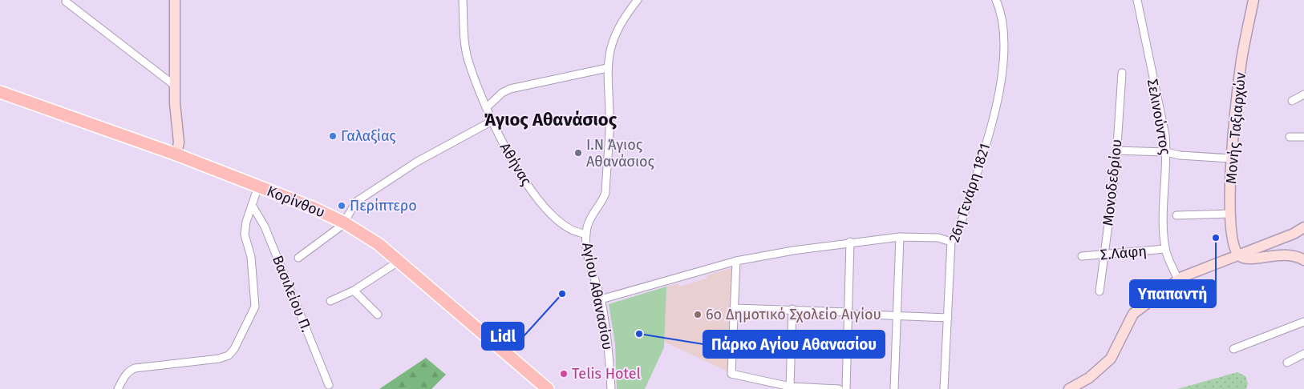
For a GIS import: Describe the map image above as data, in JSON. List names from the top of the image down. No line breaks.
{"streets":{"main road":["Μονής Ταξιαρχών","Κορίνθου"],"street":["Σελινούντος","Αθήνας","Μονοδεδρίου","26η Γενάρη 1821","Σ.Λάφη","Βασιλείου Π.","Αγίου Αθανασίου"]},"crossings":[["Σελινούντος","Σ.Λάφη"],["Αθήνας","Αγίου Αθανασίου"],["Μονοδεδρίου","Σ.Λάφη"]],"districts":["Άγιος Αθανάσιος"],"places":["Γαλαξίας","Ι.Ν Άγιος Αθανάσιος","Περίπτερο","Υπαπαντή","Lidl","6ο Δημοτικό Σχολείο Αιγίου","Πάρκο Αγίου Αθανασίου","Telis Hotel"]}
